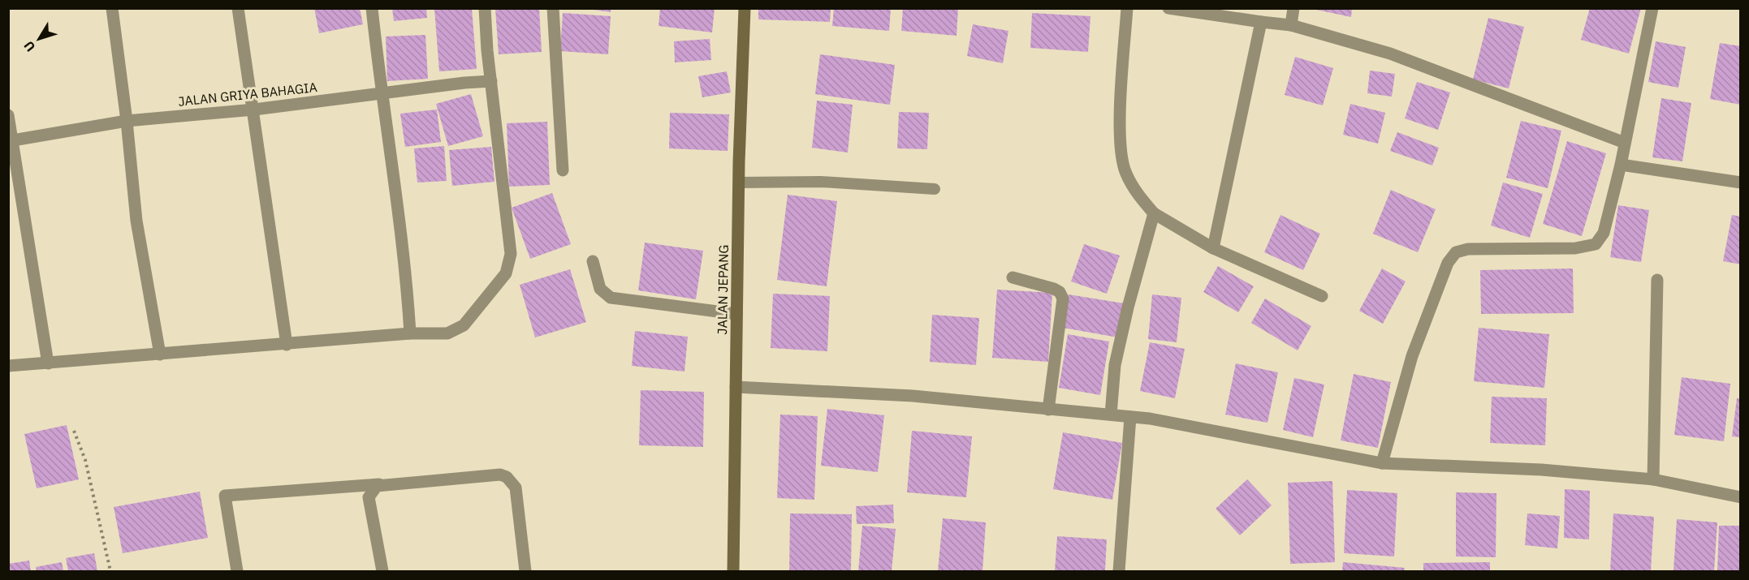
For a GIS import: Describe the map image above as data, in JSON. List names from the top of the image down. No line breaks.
{"streets":{"street":["JALAN GRIYA BAHAGIA","JALAN JEPANG"]},"north":"bottom left"}
